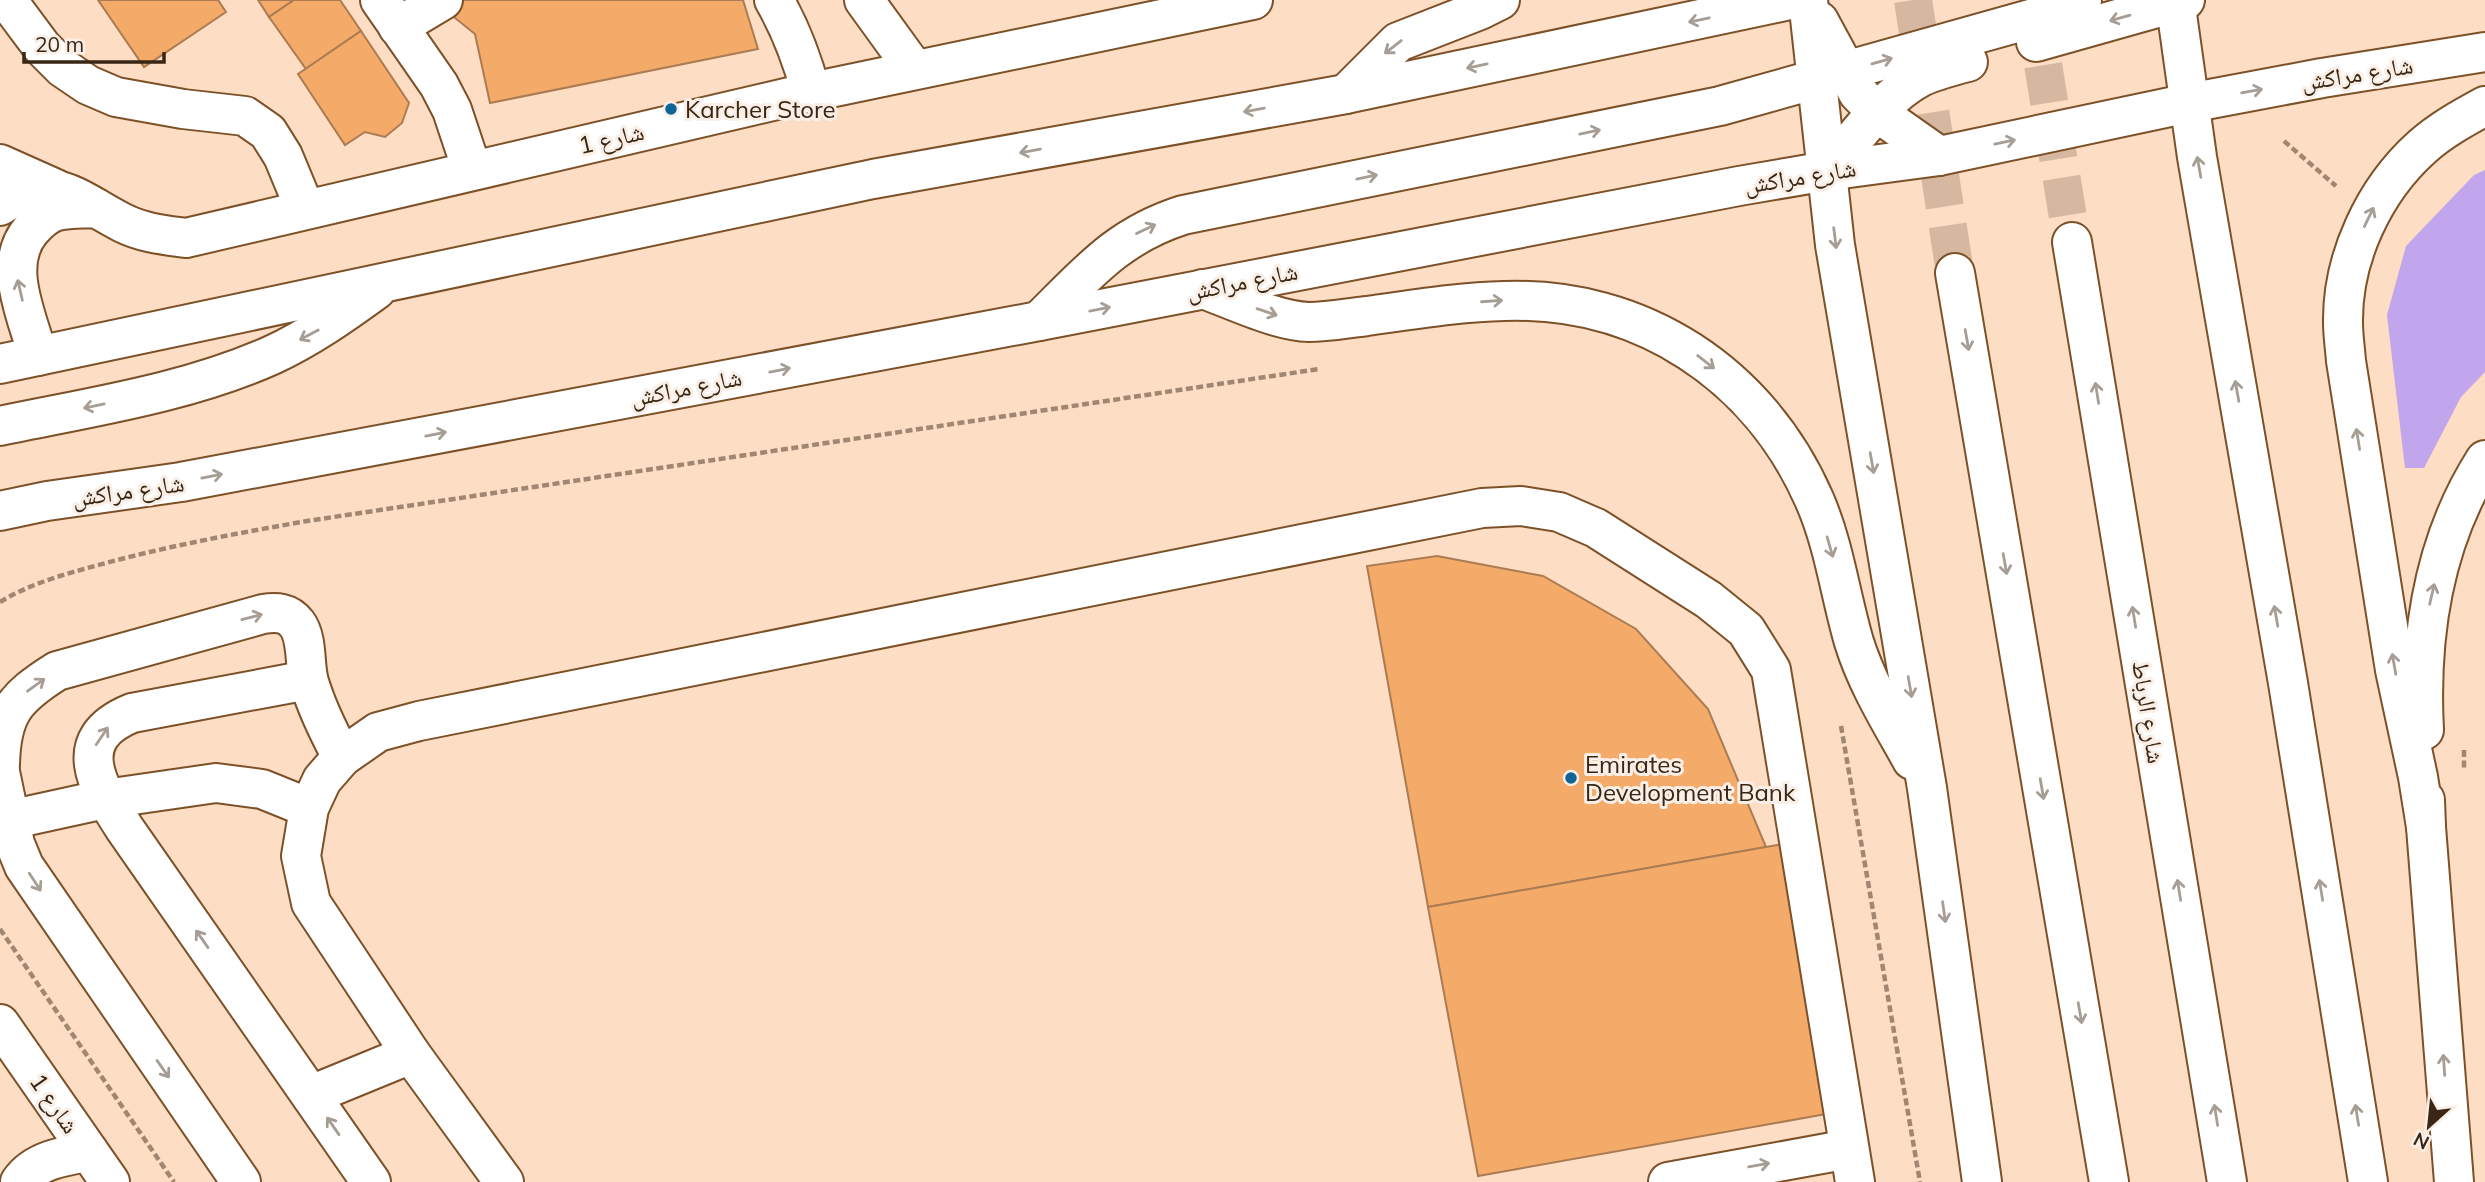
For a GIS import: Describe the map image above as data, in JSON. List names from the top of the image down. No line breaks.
{"streets":{"main road":["شارع مراكش","شارع 1","شارع الرباط"]},"places":["Karcher Store","Emirates Development Bank"],"scale_bar":"20 m","north":"bottom left"}
